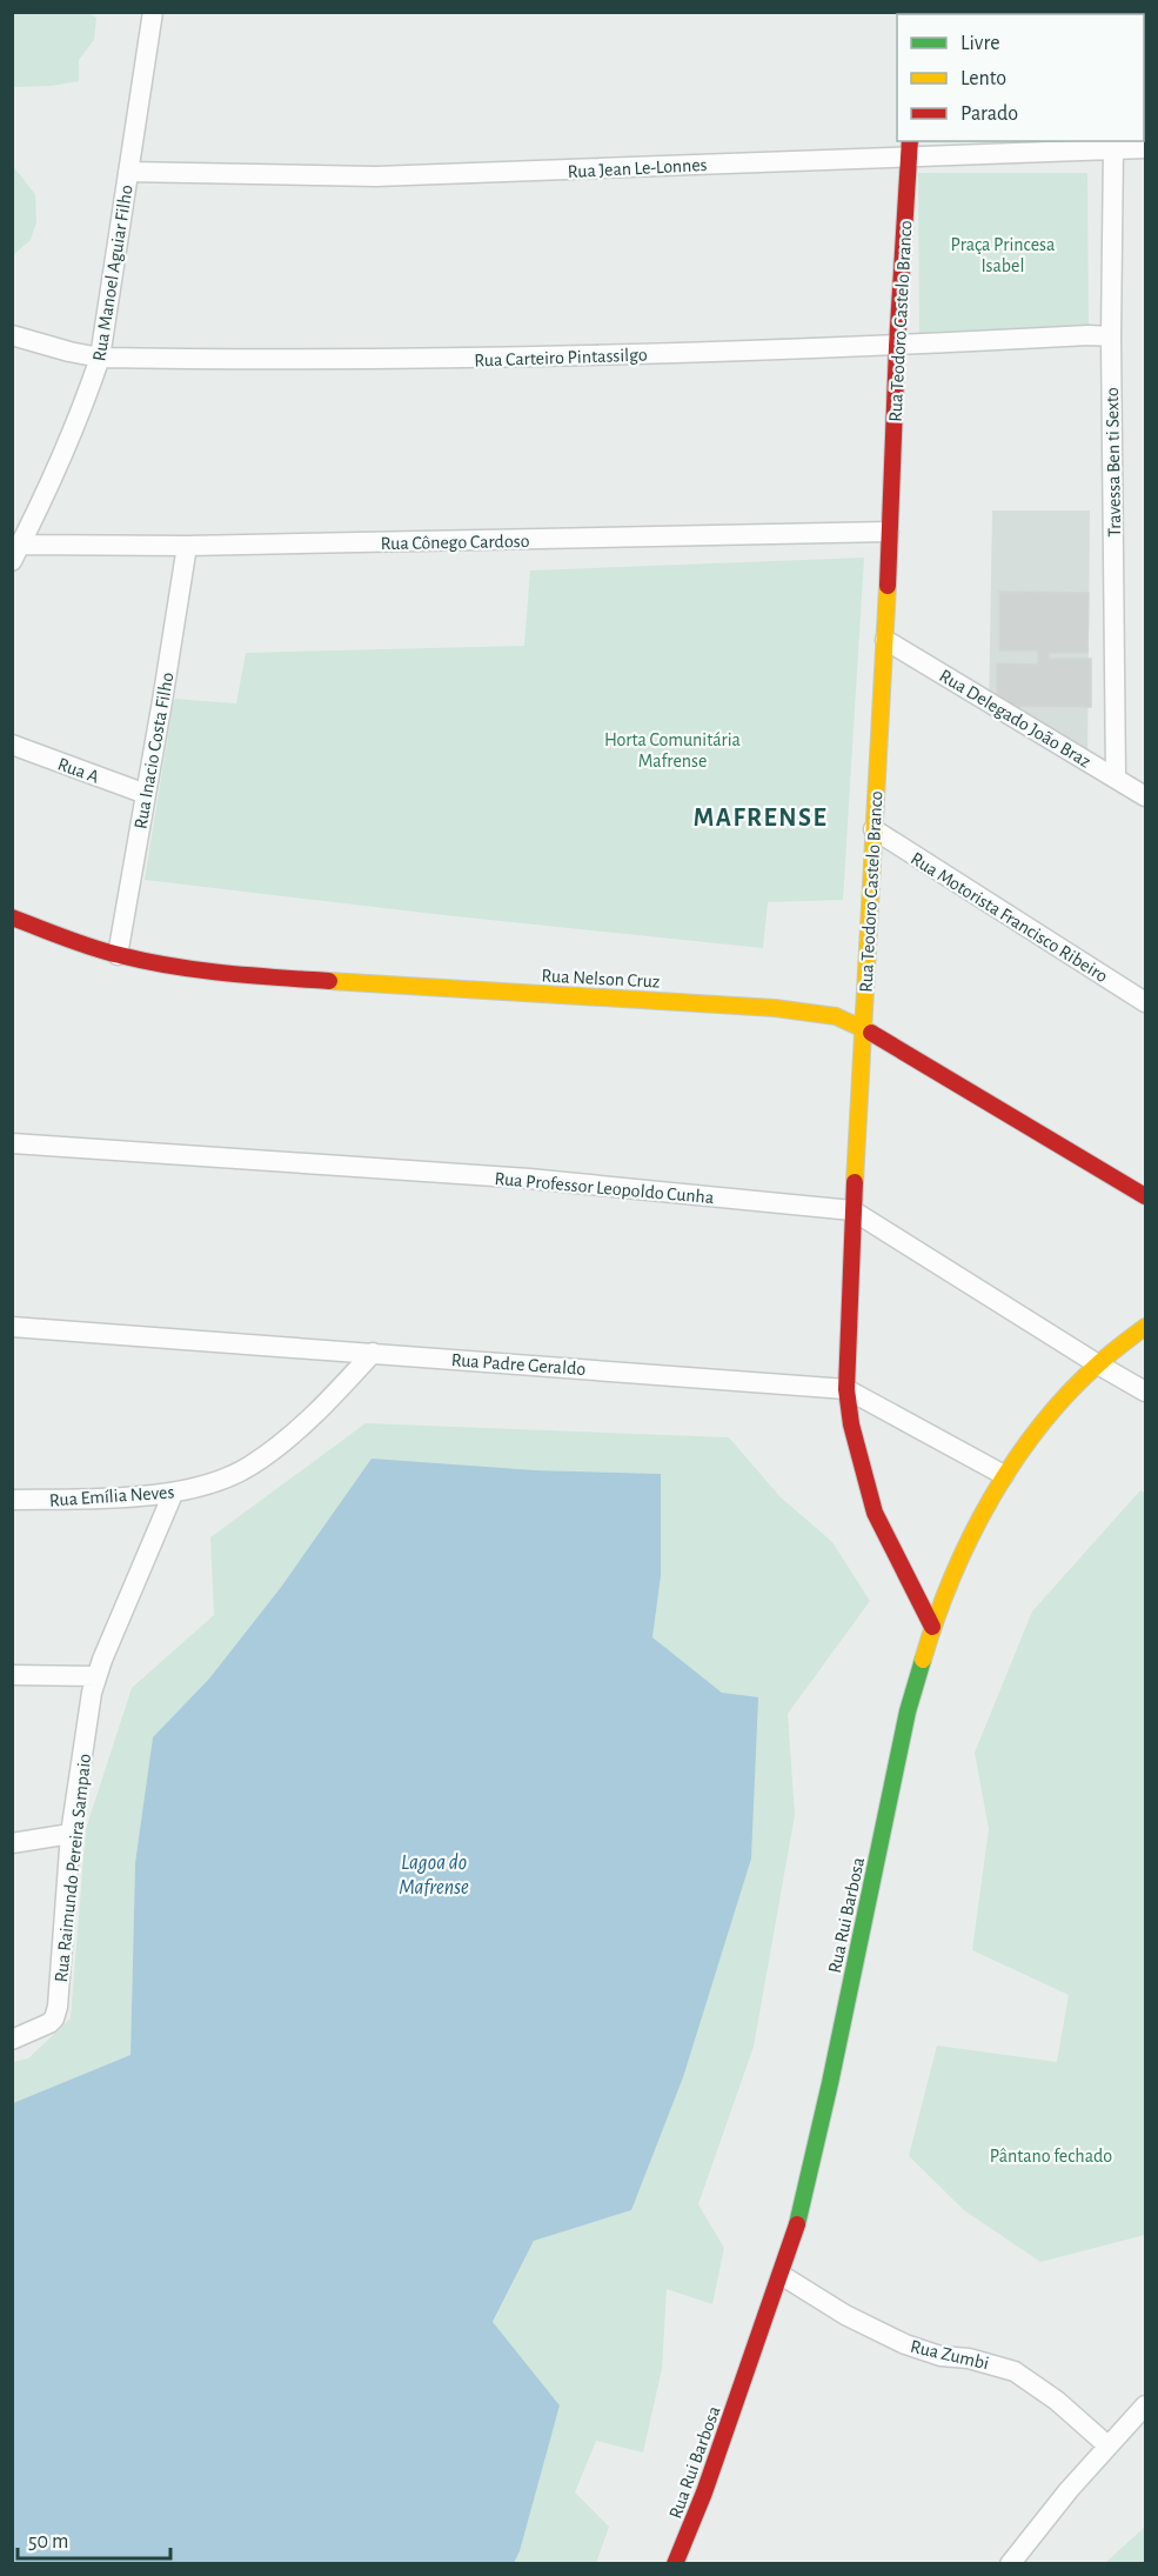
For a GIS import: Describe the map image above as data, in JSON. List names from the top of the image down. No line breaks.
{"streets":{"street":["Rua Jean Le-Lonnes","Rua Manoel Aguiar Filho","Rua Teodoro Castelo Branco","Rua Carteiro Pintassilgo","Travessa Ben ti Sexto","Rua Cônego Cardoso","Rua Delegado João Braz","Rua Inacio Costa Filho","Rua A","Rua Motorista Francisco Ribeiro","Rua Nelson Cruz","Rua Professor Leopoldo Cunha","Rua Padre Geraldo","Rua Emília Neves","Rua Raimundo Pereira Sampaio","Rua Rui Barbosa","Rua Zumbi"]},"crossings":[["Rua Jean Le-Lonnes","Rua Manoel Aguiar Filho"],["Rua Jean Le-Lonnes","Rua Teodoro Castelo Branco"],["Rua Jean Le-Lonnes","Travessa Ben ti Sexto"],["Rua Manoel Aguiar Filho","Rua Carteiro Pintassilgo"],["Rua Manoel Aguiar Filho","Rua Cônego Cardoso"],["Rua Teodoro Castelo Branco","Rua Carteiro Pintassilgo"],["Rua Teodoro Castelo Branco","Rua Cônego Cardoso"],["Rua Teodoro Castelo Branco","Rua Delegado João Braz"],["Rua Teodoro Castelo Branco","Rua Motorista Francisco Ribeiro"],["Rua Teodoro Castelo Branco","Rua Nelson Cruz"],["Rua Teodoro Castelo Branco","Rua Professor Leopoldo Cunha"],["Rua Teodoro Castelo Branco","Rua Padre Geraldo"],["Rua Teodoro Castelo Branco","Rua Rui Barbosa"],["Rua Carteiro Pintassilgo","Travessa Ben ti Sexto"],["Travessa Ben ti Sexto","Rua Delegado João Braz"],["Rua Cônego Cardoso","Rua Inacio Costa Filho"],["Rua Inacio Costa Filho","Rua A"],["Rua Inacio Costa Filho","Rua Nelson Cruz"],["Rua Professor Leopoldo Cunha","Rua Rui Barbosa"],["Rua Padre Geraldo","Rua Emília Neves"],["Rua Padre Geraldo","Rua Rui Barbosa"],["Rua Emília Neves","Rua Raimundo Pereira Sampaio"],["Rua Rui Barbosa","Rua Zumbi"]],"districts":["MAFRENSE"],"water":["Lagoa do Mafrense"],"parks":["Praça Princesa Isabel","Horta Comunitária Mafrense","Pântano fechado"],"legend":["Livre","Lento","Parado"],"scale_bar":"50 m"}
